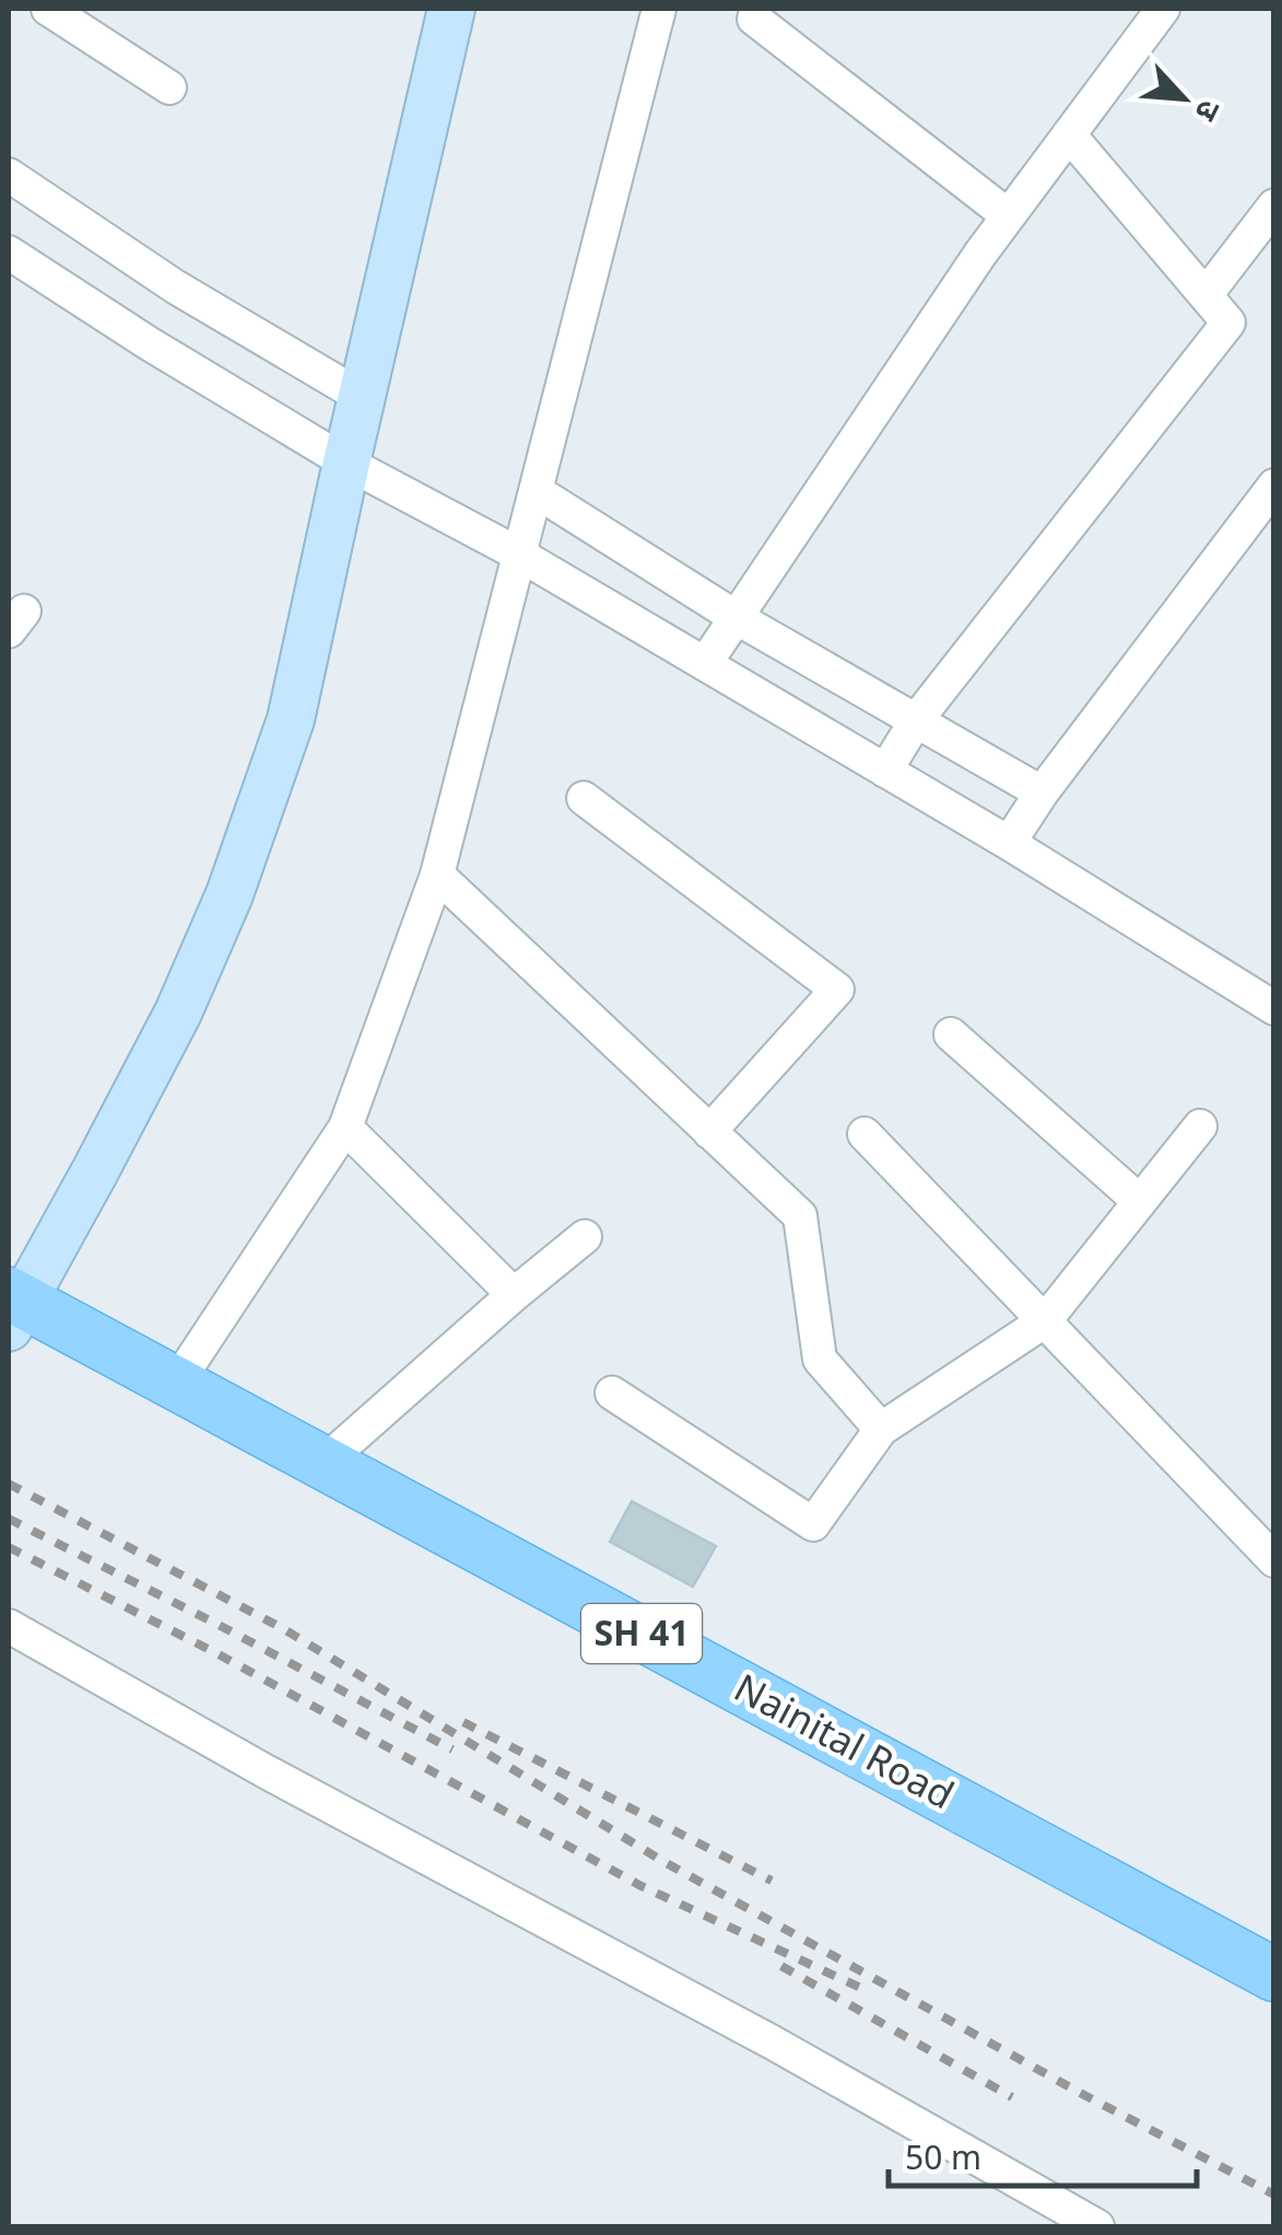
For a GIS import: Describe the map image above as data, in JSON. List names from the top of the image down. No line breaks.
{"streets":{"main road":["SH 41","Nainital Road"]},"scale_bar":"50 m","north":"bottom right"}
